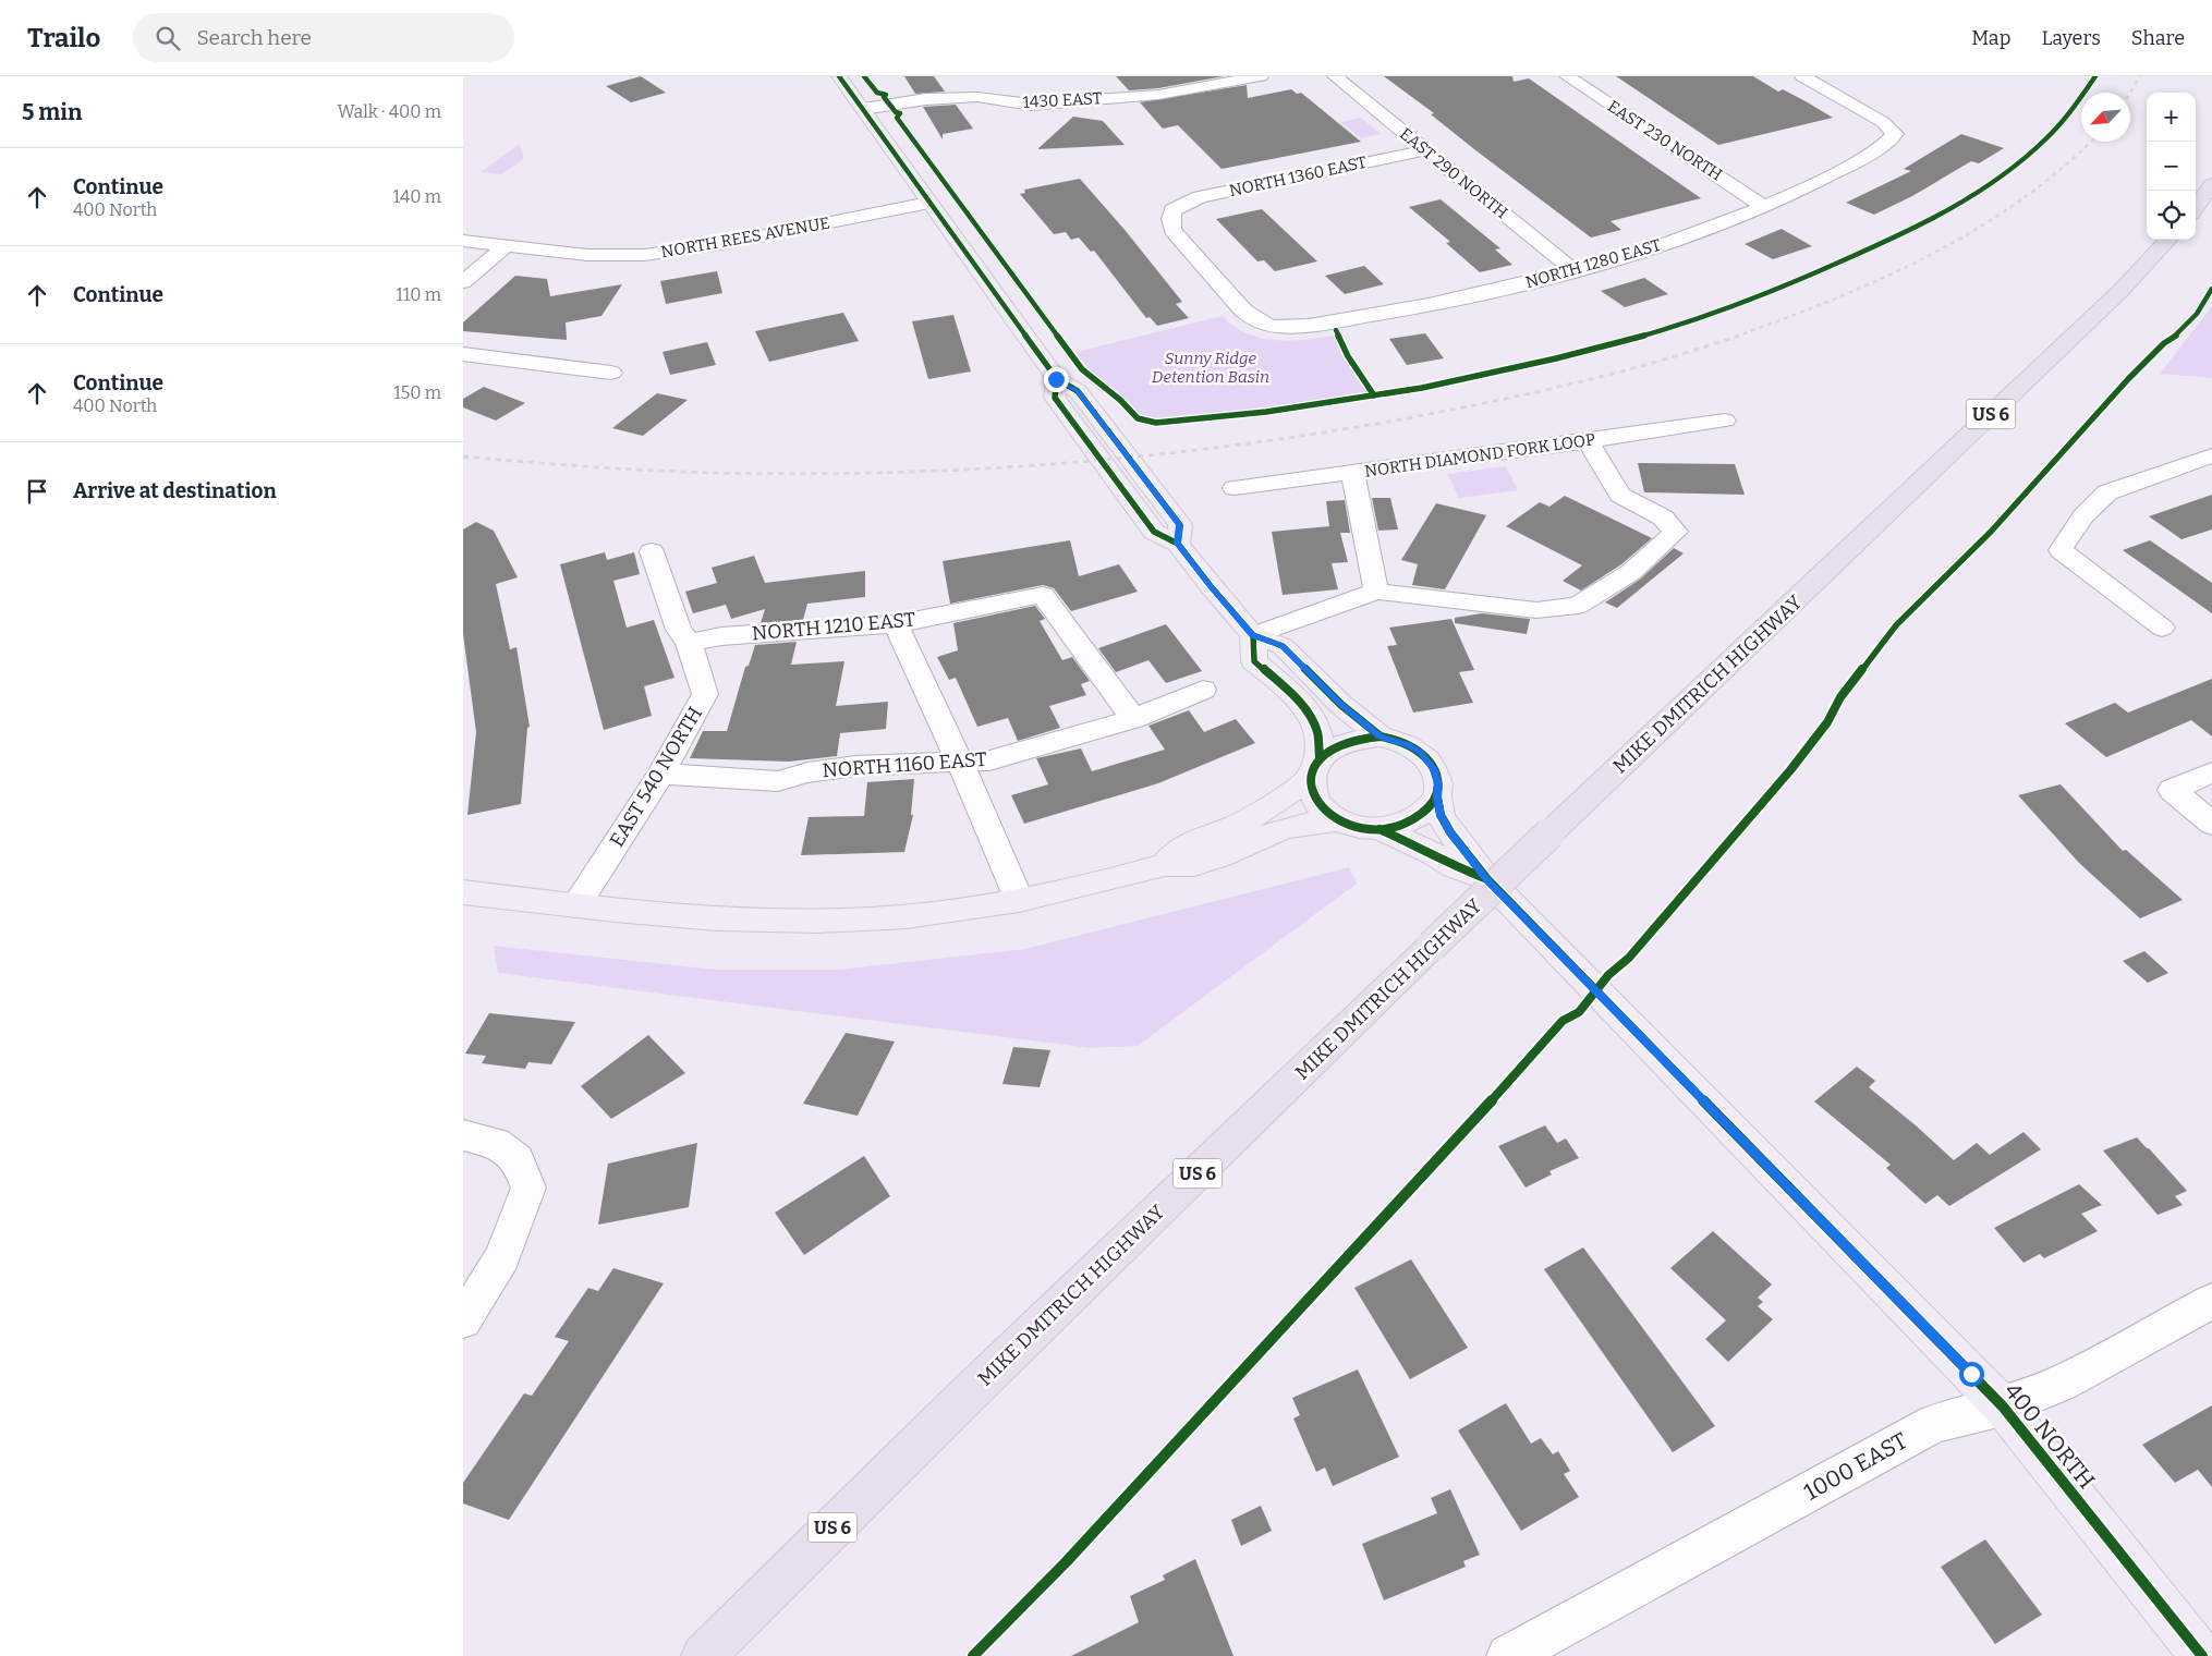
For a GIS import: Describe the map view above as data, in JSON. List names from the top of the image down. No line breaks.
{"streets":{"highway":["US 6","MIKE DMITRICH HIGHWAY"],"main road":["400 NORTH"],"street":["1430 EAST","EAST 230 NORTH","EAST 290 NORTH","NORTH 1360 EAST","NORTH REES AVENUE","NORTH 1280 EAST","NORTH DIAMOND FORK LOOP","NORTH 1210 EAST","NORTH 1160 EAST","EAST 540 NORTH","1000 EAST"]},"crossings":[["EAST 230 NORTH","NORTH 1280 EAST"],["EAST 290 NORTH","NORTH 1360 EAST"],["EAST 290 NORTH","NORTH 1280 EAST"],["NORTH 1360 EAST","NORTH 1280 EAST"],["NORTH 1210 EAST","NORTH 1160 EAST"],["NORTH 1210 EAST","EAST 540 NORTH"],["NORTH 1160 EAST","EAST 540 NORTH"],["400 NORTH","1000 EAST"]],"parks":["Sunny Ridge Detention Basin"],"north":"bottom left","page":{"header":"Trailo","search":"Search here","nav":["Map","Layers","Share"],"heading":["5 min","Walk · 400 m"],"map_buttons":["+","−"],"list":[["Continue","400 North","140 m"],["Continue","110 m"],["Continue","400 North","150 m"],"Arrive at destination"]}}
